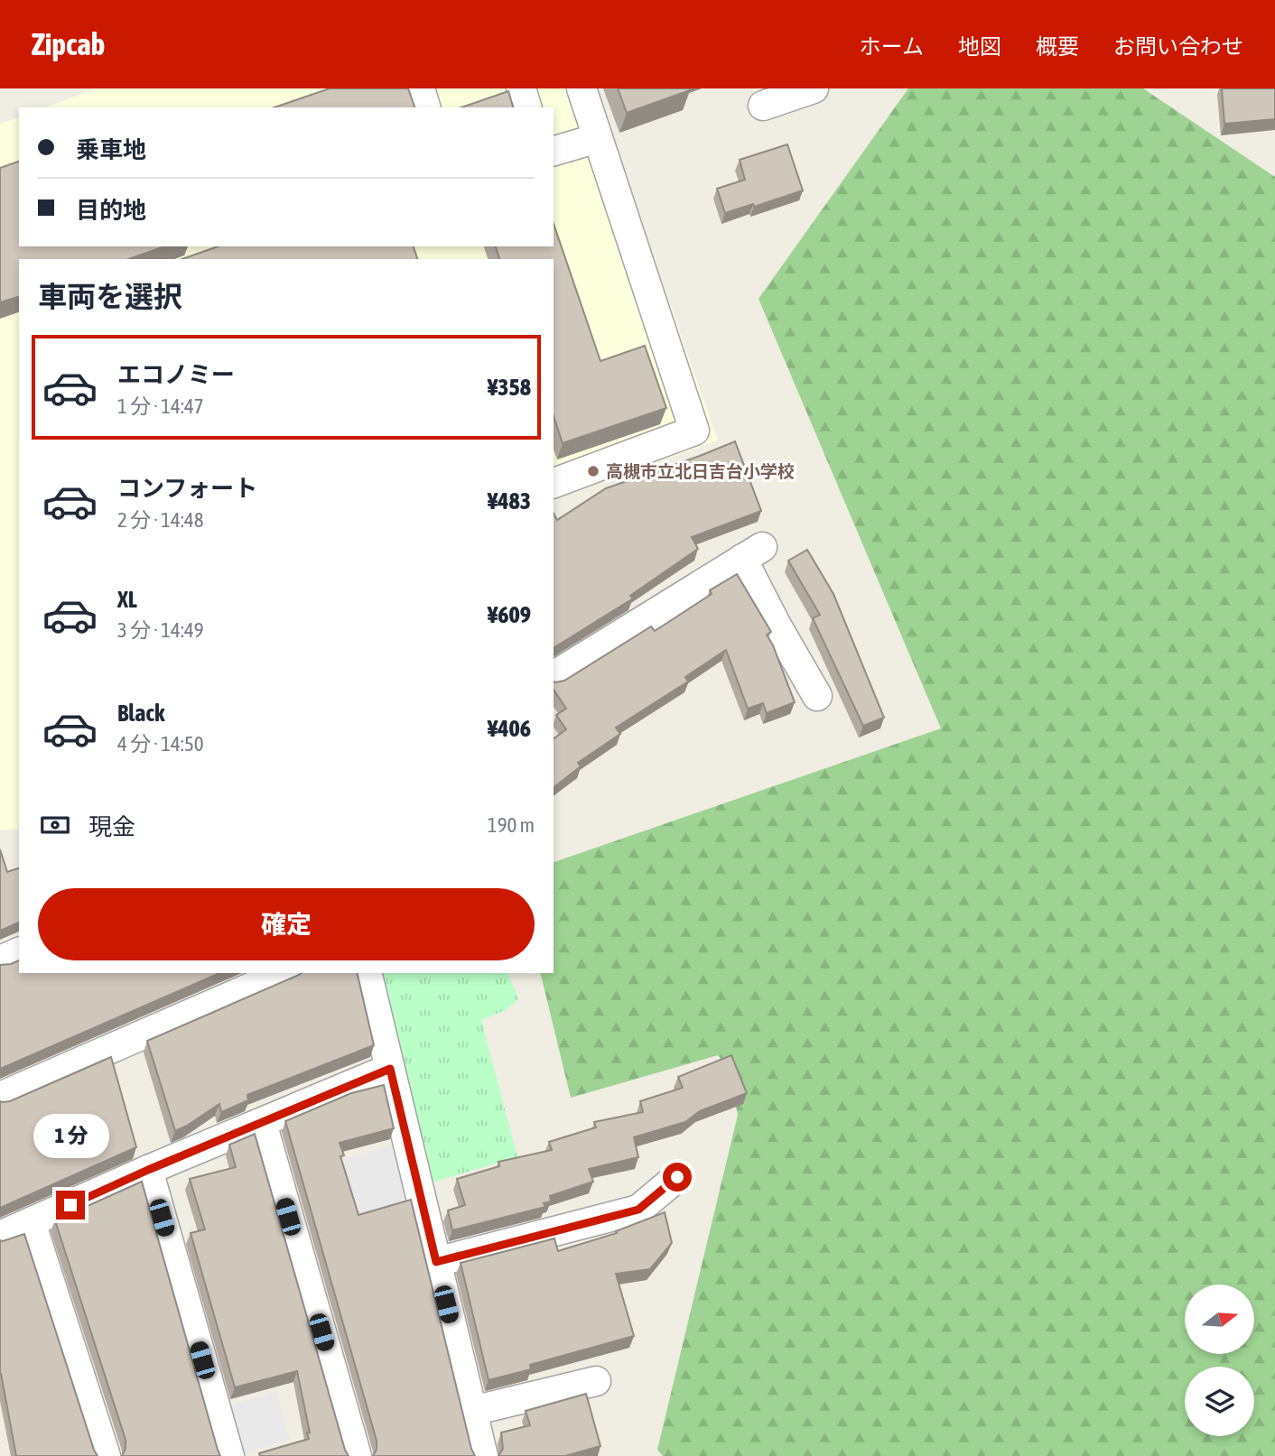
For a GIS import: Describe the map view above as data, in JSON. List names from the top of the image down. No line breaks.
{"places":["高槻市立北日吉台小学校"],"north":"right","page":{"header":"Zipcab","nav":["ホーム","地図","概要","お問い合わせ"],"banner":["乗車地","目的地"],"heading":"車両を選択","list":[{"name":"エコノミー","note":"1 分 · 14:47","value":"¥358"},{"name":"コンフォート","note":"2 分 · 14:48","value":"¥483"},{"name":"XL","note":"3 分 · 14:49","value":"¥609"},{"name":"Black","note":"4 分 · 14:50","value":"¥406"}],"pay":["現金","190 m"],"buttons":"確定","bubble":"1 分"}}
